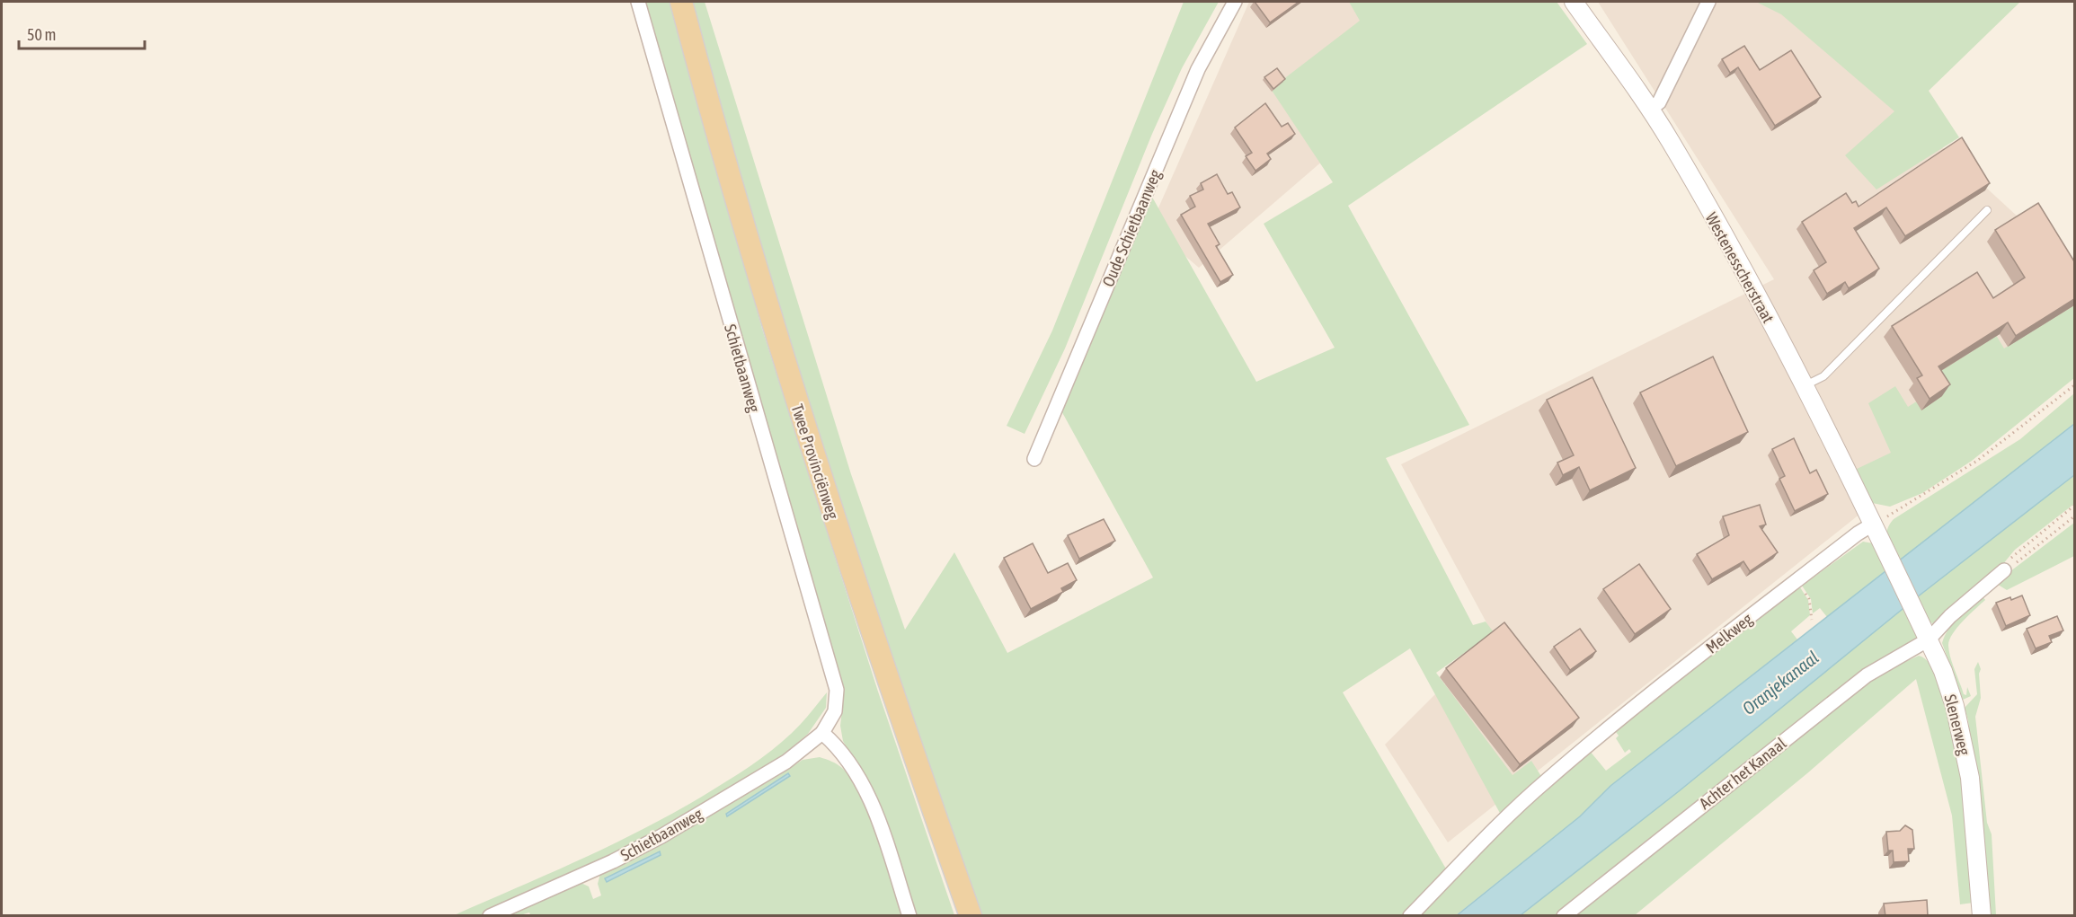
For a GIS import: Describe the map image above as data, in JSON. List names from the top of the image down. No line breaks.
{"streets":{"main road":["Twee Provinciënweg"],"street":["Oude Schietbaanweg","Westenesscherstraat","Schietbaanweg","Melkweg","Slenerweg","Achter het Kanaal"]},"crossings":[["Westenesscherstraat","Melkweg"],["Westenesscherstraat","Slenerweg"],["Slenerweg","Achter het Kanaal"]],"water":["Oranjekanaal"],"scale_bar":"50 m"}
